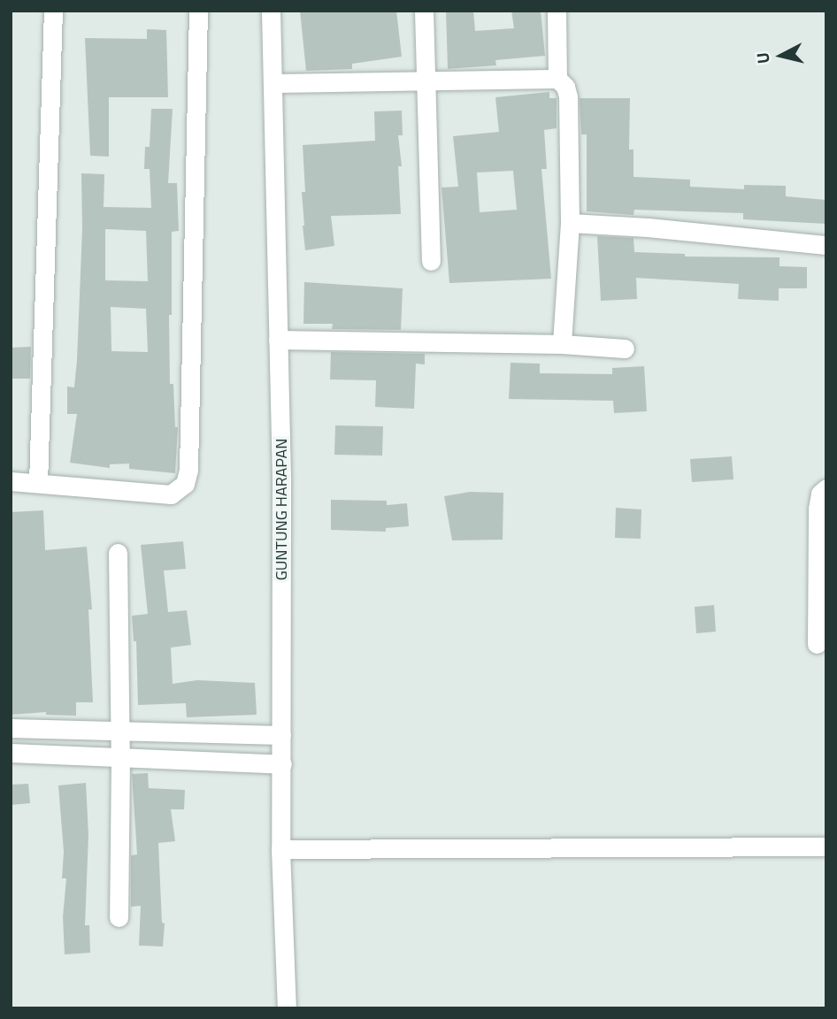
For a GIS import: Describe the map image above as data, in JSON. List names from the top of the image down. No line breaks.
{"streets":{"street":["GUNTUNG HARAPAN"]},"north":"left"}
